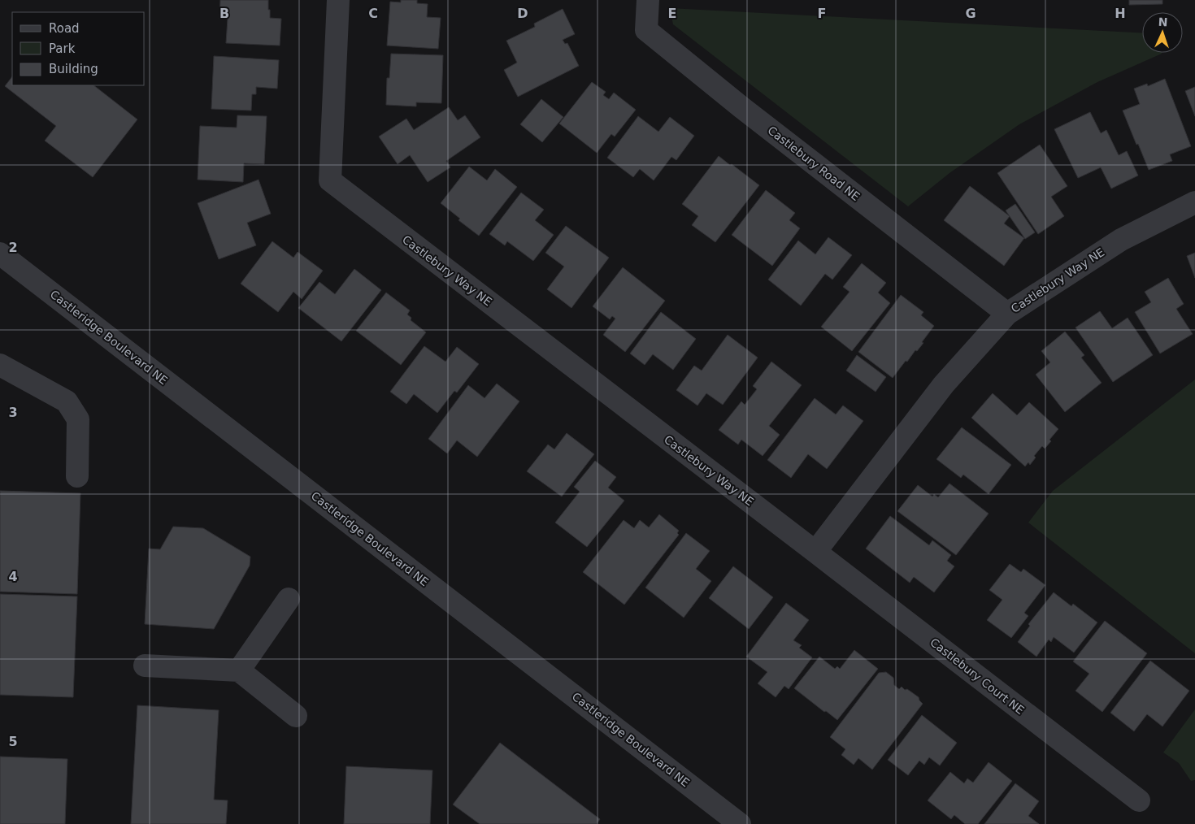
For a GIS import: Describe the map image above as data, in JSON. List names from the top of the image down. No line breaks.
{"streets":{"street":["Castlebury Road NE","Castlebury Way NE","Castleridge Boulevard NE","Castlebury Court NE"]},"crossings":[["Castlebury Road NE","Castlebury Way NE"],["Castlebury Way NE","Castlebury Court NE"]],"legend":["Road","Park","Building"],"north":"top","grid":{"columns":["B","C","D","E","F","G","H"],"rows":["2","3","4","5"]}}
